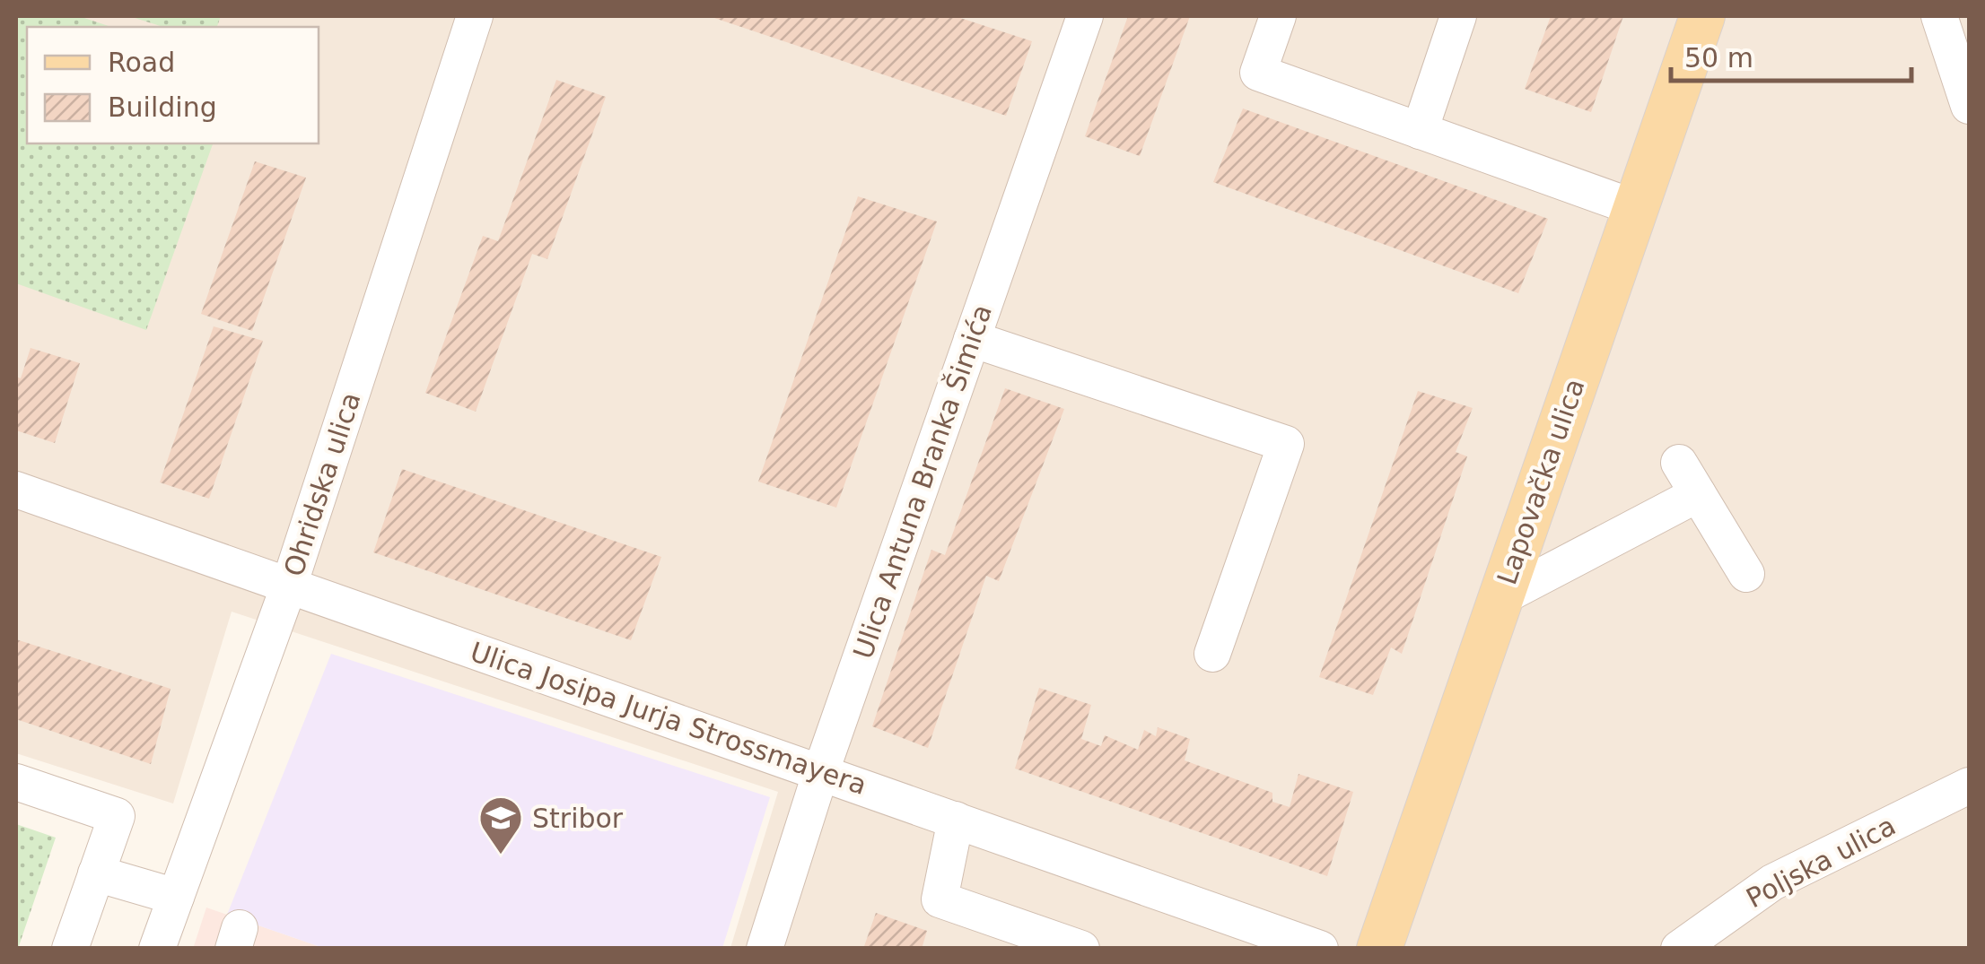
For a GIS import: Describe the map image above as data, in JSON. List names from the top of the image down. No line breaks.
{"streets":{"main road":["Lapovačka ulica"],"street":["Ulica Antuna Branka Šimića","Ohridska ulica","Ulica Josipa Jurja Strossmayera","Poljska ulica"]},"crossings":[["Ulica Antuna Branka Šimića","Ulica Josipa Jurja Strossmayera"],["Ohridska ulica","Ulica Josipa Jurja Strossmayera"]],"places":{"school or university":["Stribor"]},"legend":["Road","Building"],"scale_bar":"50 m"}
